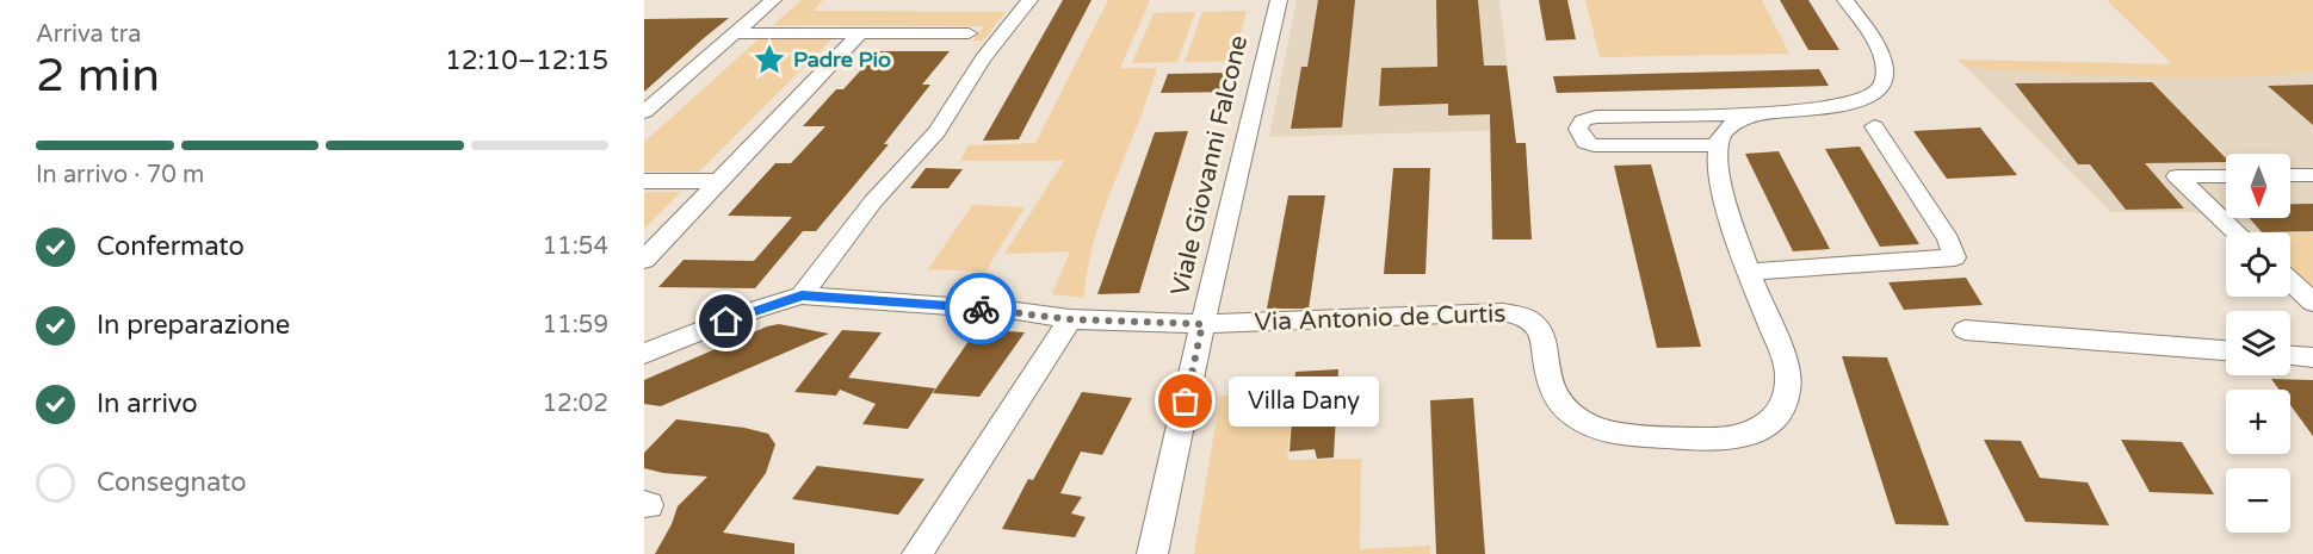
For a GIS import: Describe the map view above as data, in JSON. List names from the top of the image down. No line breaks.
{"streets":{"street":["Viale Giovanni Falcone","Via Antonio de Curtis"]},"crossings":[["Viale Giovanni Falcone","Via Antonio de Curtis"]],"places":{"place":["Padre Pio"],"other":["Villa Dany"]},"north":"bottom","page":{"heading":["2 min","Arriva tra","12:10–12:15"],"bar":"In arrivo · 70 m","map_buttons":["+","−"],"list":[["Confermato","11:54"],["In preparazione","11:59"],["In arrivo","12:02"],"Consegnato"],"bubble":"Villa Dany"}}
